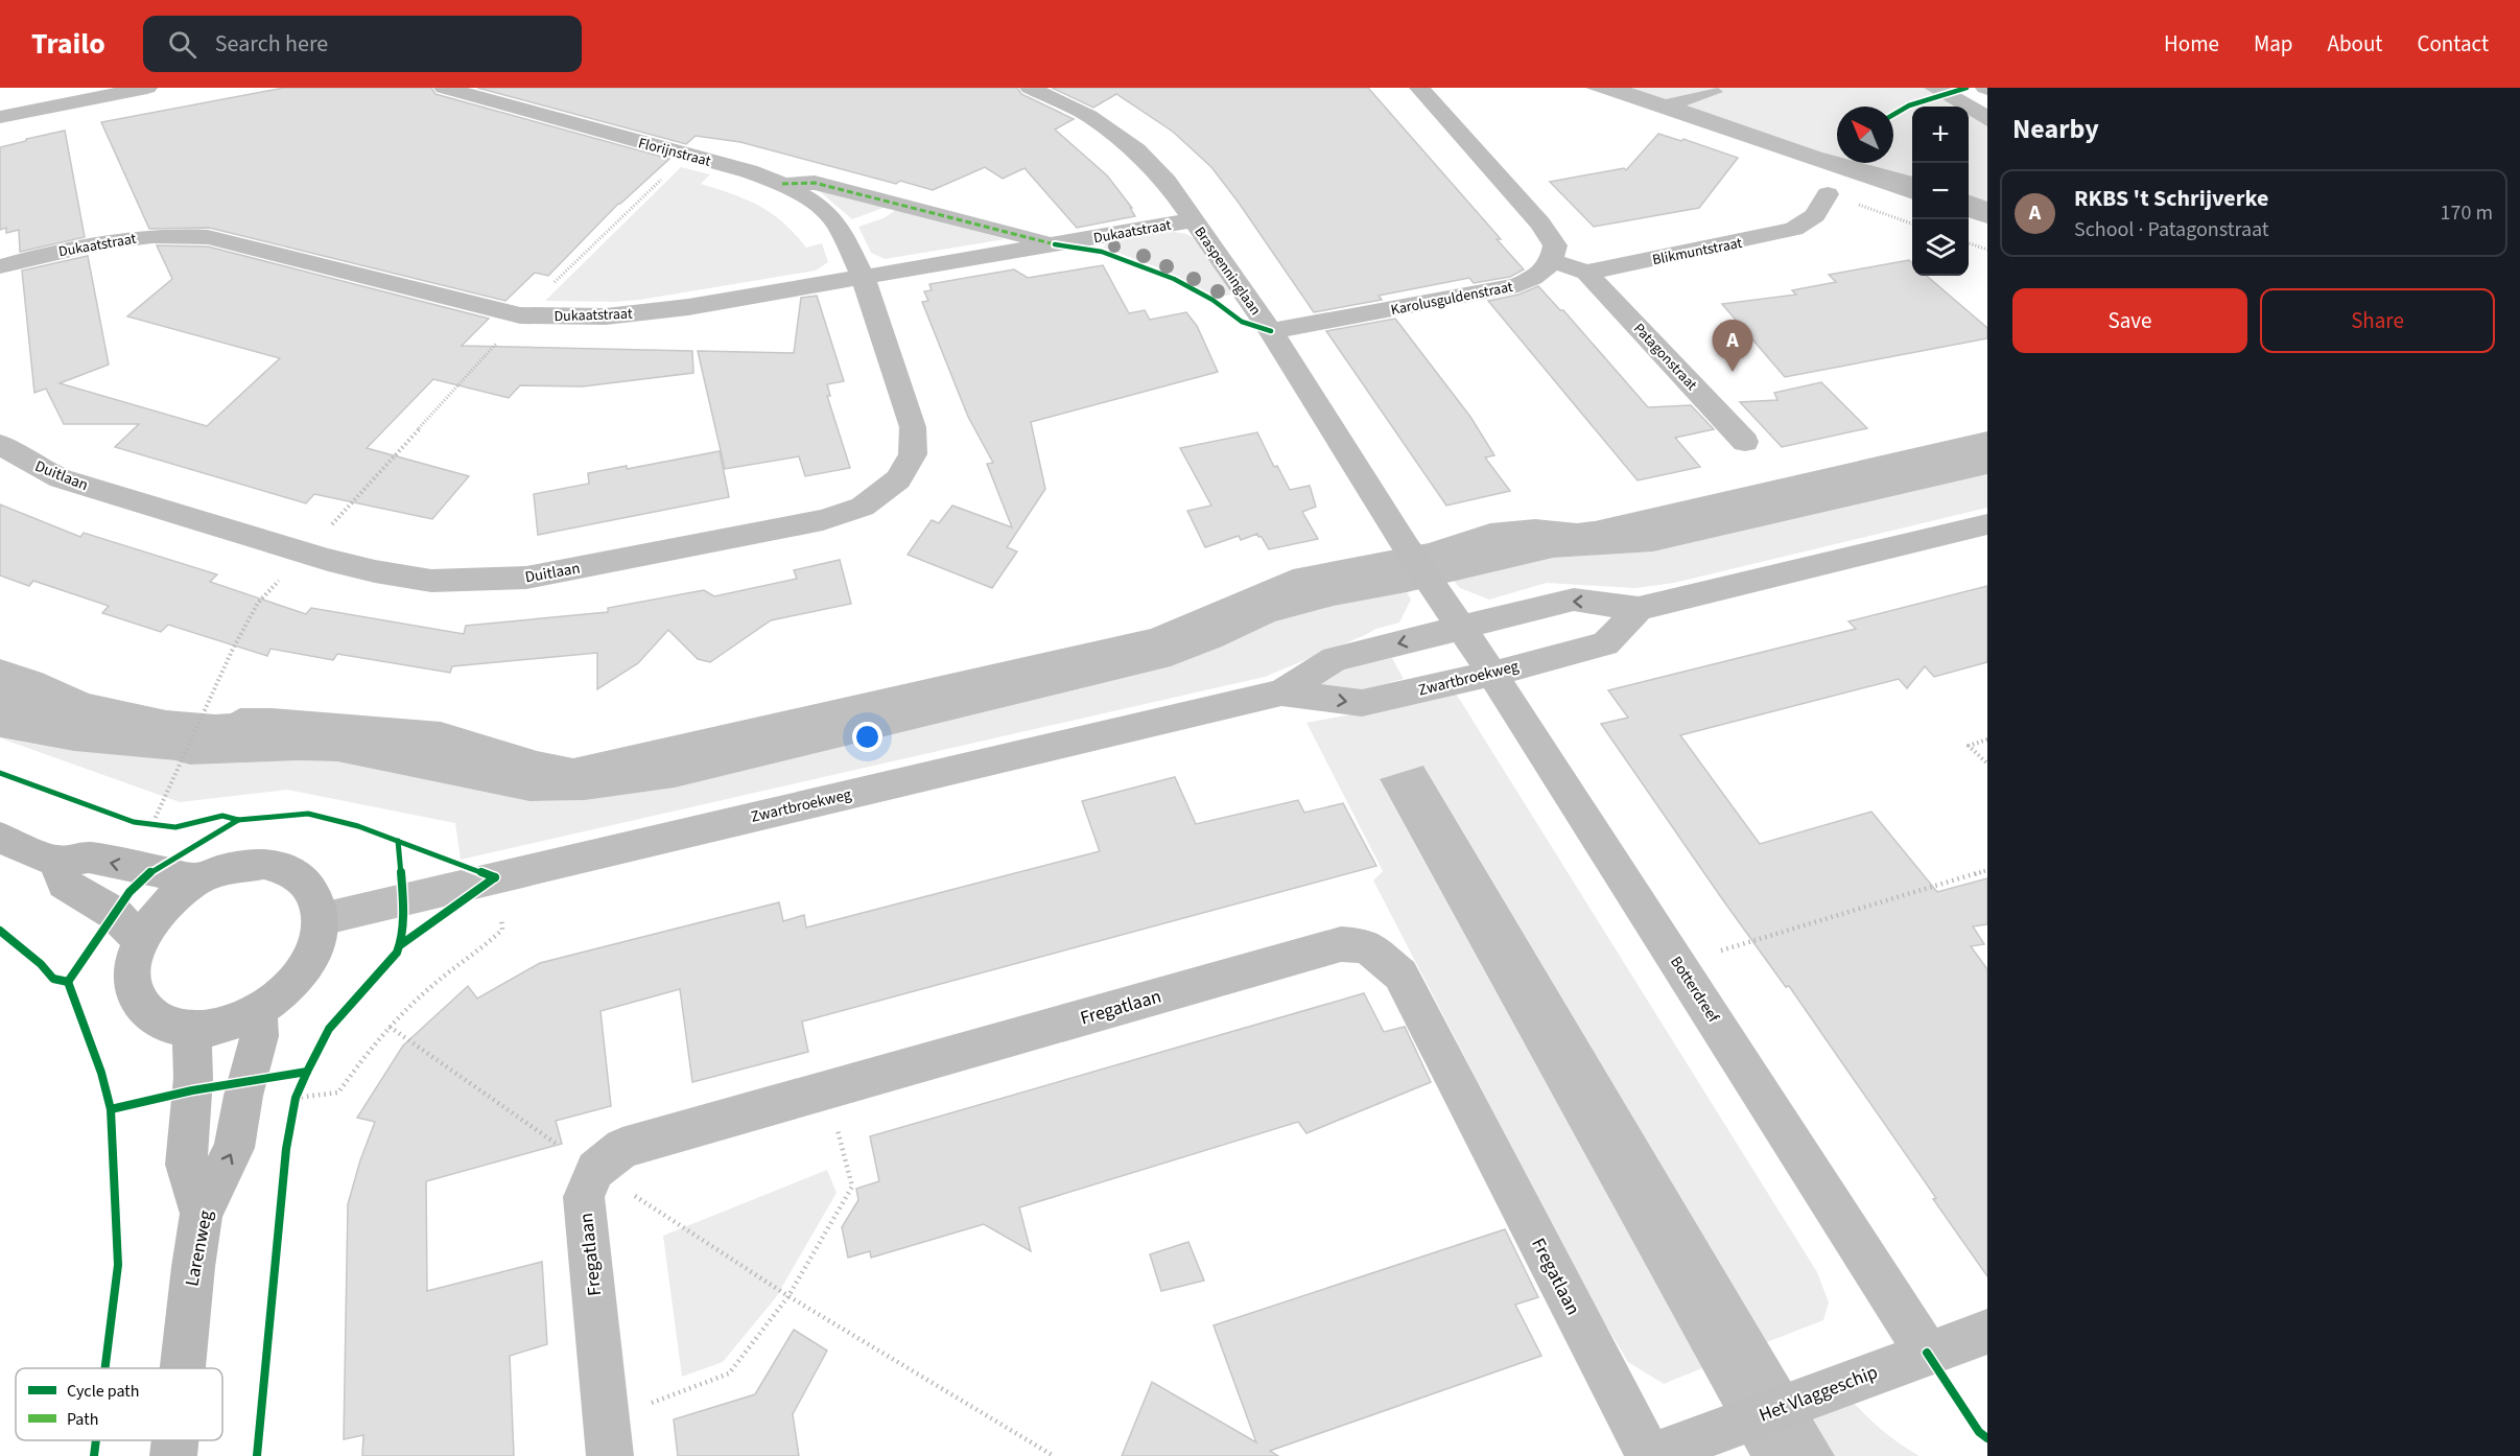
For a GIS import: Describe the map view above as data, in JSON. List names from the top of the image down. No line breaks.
{"streets":{"street":["Florijnstraat","Dukaatstraat","Blikmuntstraat","Braspenninglaan","Karolusguldenstraat","Patagonstraat","Duitlaan","Zwartbroekweg","Botterdreef","Fregatlaan","Larenweg","Het Vlaggeschip"]},"crossings":[["Florijnstraat","Dukaatstraat"],["Florijnstraat","Duitlaan"],["Dukaatstraat","Braspenninglaan"],["Dukaatstraat","Duitlaan"],["Blikmuntstraat","Karolusguldenstraat"],["Blikmuntstraat","Patagonstraat"],["Braspenninglaan","Karolusguldenstraat"],["Braspenninglaan","Zwartbroekweg"],["Braspenninglaan","Botterdreef"],["Zwartbroekweg","Botterdreef"],["Zwartbroekweg","Larenweg"],["Botterdreef","Het Vlaggeschip"],["Fregatlaan","Het Vlaggeschip"]],"legend":["Cycle path","Path"],"north":"top left","page":{"header":"Trailo","search":"Search here","nav":["Home","Map","About","Contact"],"heading":"Nearby","map_buttons":["+","−"],"list":[{"mark":"A","name":"RKBS 't Schrijverke","note":"School · Patagonstraat","value":"170 m"}],"buttons":["Save","Share"],"pins":"A"}}
